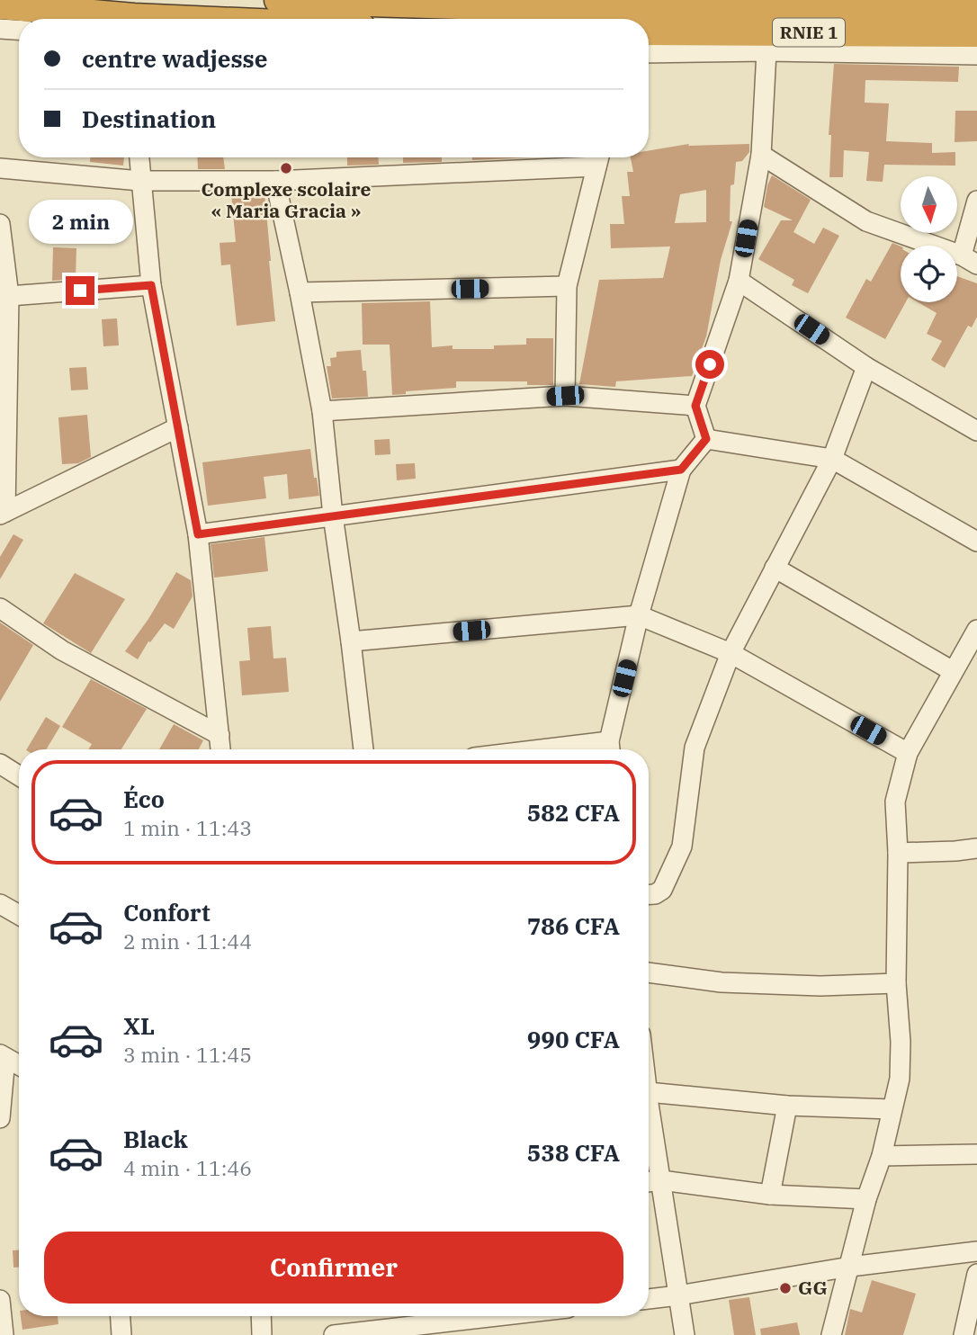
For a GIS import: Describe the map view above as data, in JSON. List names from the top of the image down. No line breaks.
{"streets":{"highway":["RNIE 1"]},"places":["Complexe scolaire « Maria Gracia »","GG"],"north":"bottom","page":{"banner":["centre wadjesse","Destination"],"bubble":"2 min","list":[{"name":"Éco","note":"1 min · 11:43","value":"582 CFA"},{"name":"Confort","note":"2 min · 11:44","value":"786 CFA"},{"name":"XL","note":"3 min · 11:45","value":"990 CFA"},{"name":"Black","note":"4 min · 11:46","value":"538 CFA"}],"buttons":"Confirmer"}}
